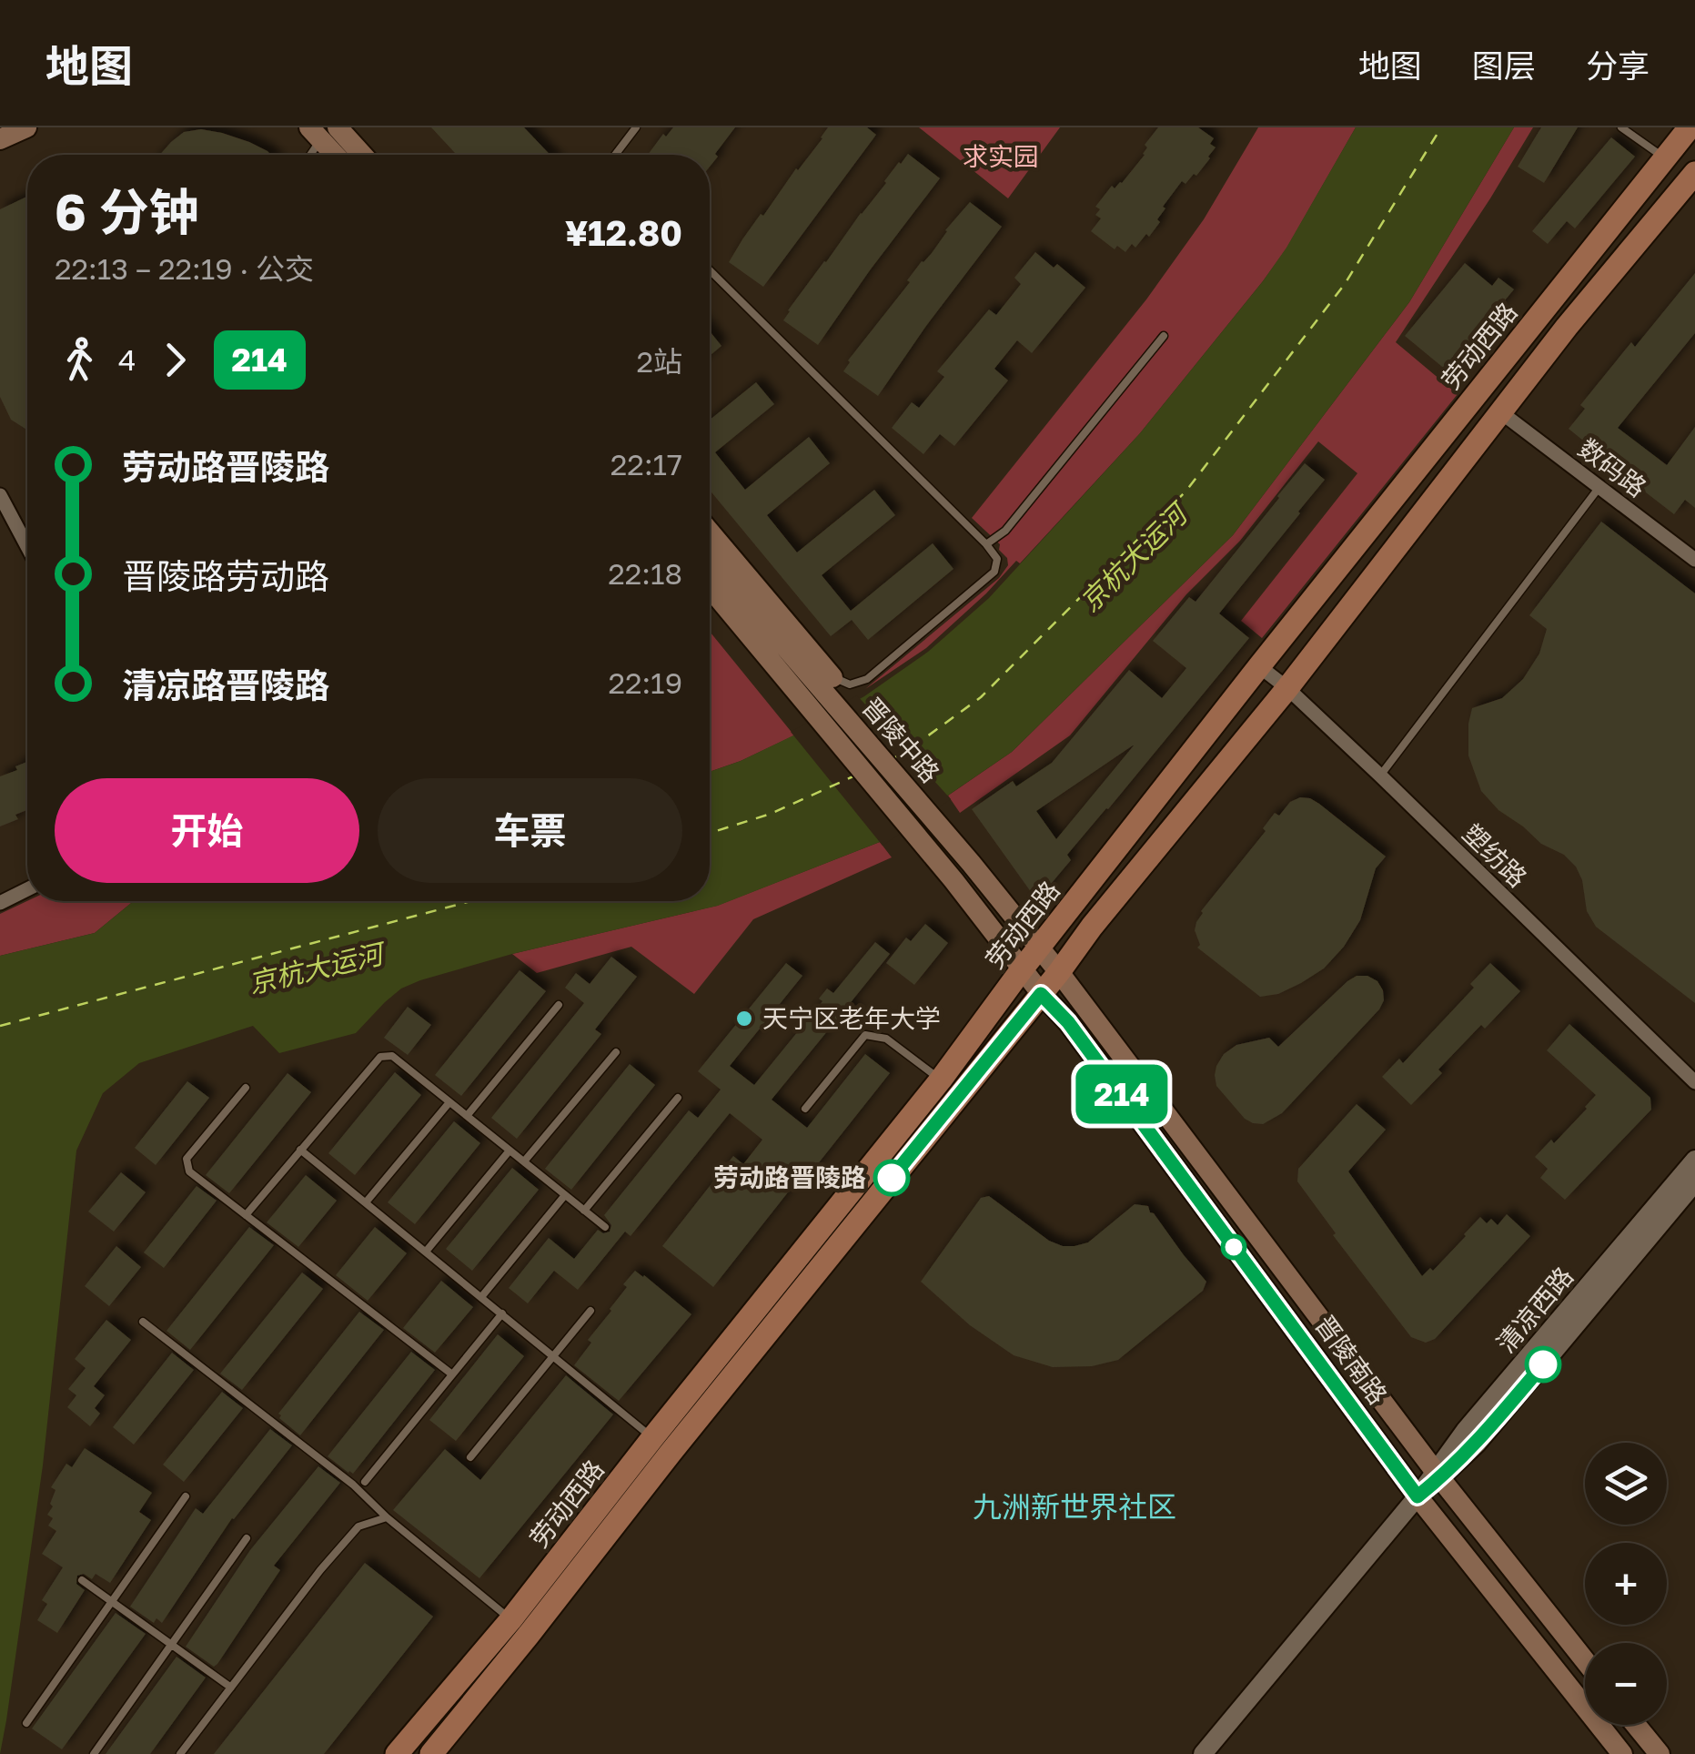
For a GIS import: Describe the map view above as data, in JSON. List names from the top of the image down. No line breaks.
{"streets":{"main road":["劳动西路","晋陵中路","晋陵南路"],"street":["数码路","塑纺路","清凉西路"]},"crossings":[["劳动西路","数码路"],["劳动西路","晋陵中路"],["劳动西路","塑纺路"],["劳动西路","晋陵南路"],["晋陵中路","晋陵南路"],["清凉西路","晋陵南路"]],"districts":["九洲新世界社区"],"water":["京杭大运河"],"parks":["求实园"],"places":["天宁区老年大学","劳动路晋陵路"],"lines":["bus line 214"],"page":{"header":"地图","nav":["地图","图层","分享"],"on_map":"214","heading":["6 分钟","22:13 – 22:19 · 公交","¥12.80"],"legs":["4","214","2站"],"list":[{"name":"劳动路晋陵路","value":"22:17"},{"name":"晋陵路劳动路","value":"22:18"},{"name":"清凉路晋陵路","value":"22:19"}],"buttons":["开始","车票"],"map_buttons":["+","−"]}}
